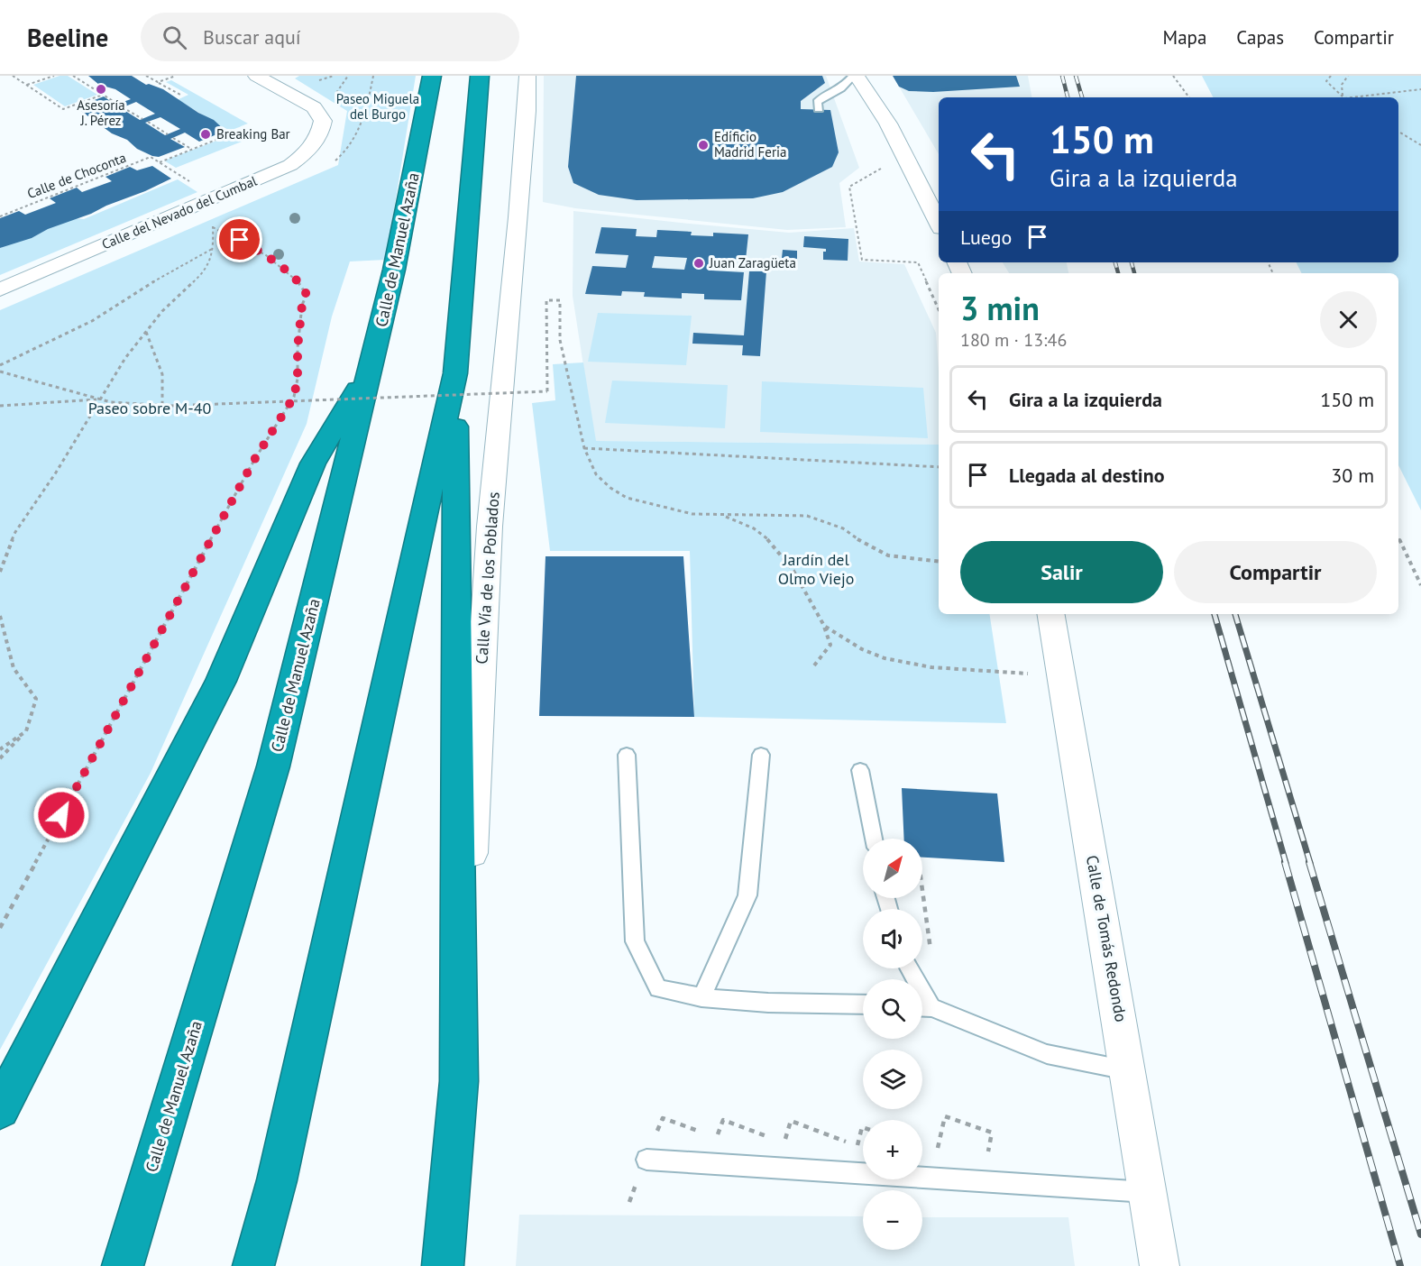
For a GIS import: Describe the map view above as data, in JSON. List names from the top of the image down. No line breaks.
{"streets":{"highway":["Calle de Manuel Azaña"],"street":["Calle del Nevado del Cumbal","Calle Vía de los Poblados","Calle de Tomás Redondo"],"path":["Calle de Choconta"]},"parks":["Paseo Miguela del Burgo","Paseo sobre M-40","Jardín del Olmo Viejo"],"places":["Asesoría J. Pérez","Breaking Bar","Edificio Madrid Feria","Juan Zaragüeta"],"north":"top right","page":{"header":"Beeline","search":"Buscar aquí","nav":["Mapa","Capas","Compartir"],"turn":["150 m","Gira a la izquierda"],"then":"Luego","heading":["3 min","180 m · 13:46"],"list":[{"name":"Gira a la izquierda","value":"150 m"},{"name":"Llegada al destino","value":"30 m"}],"buttons":["Salir","Compartir"],"map_buttons":["+","−"]}}
